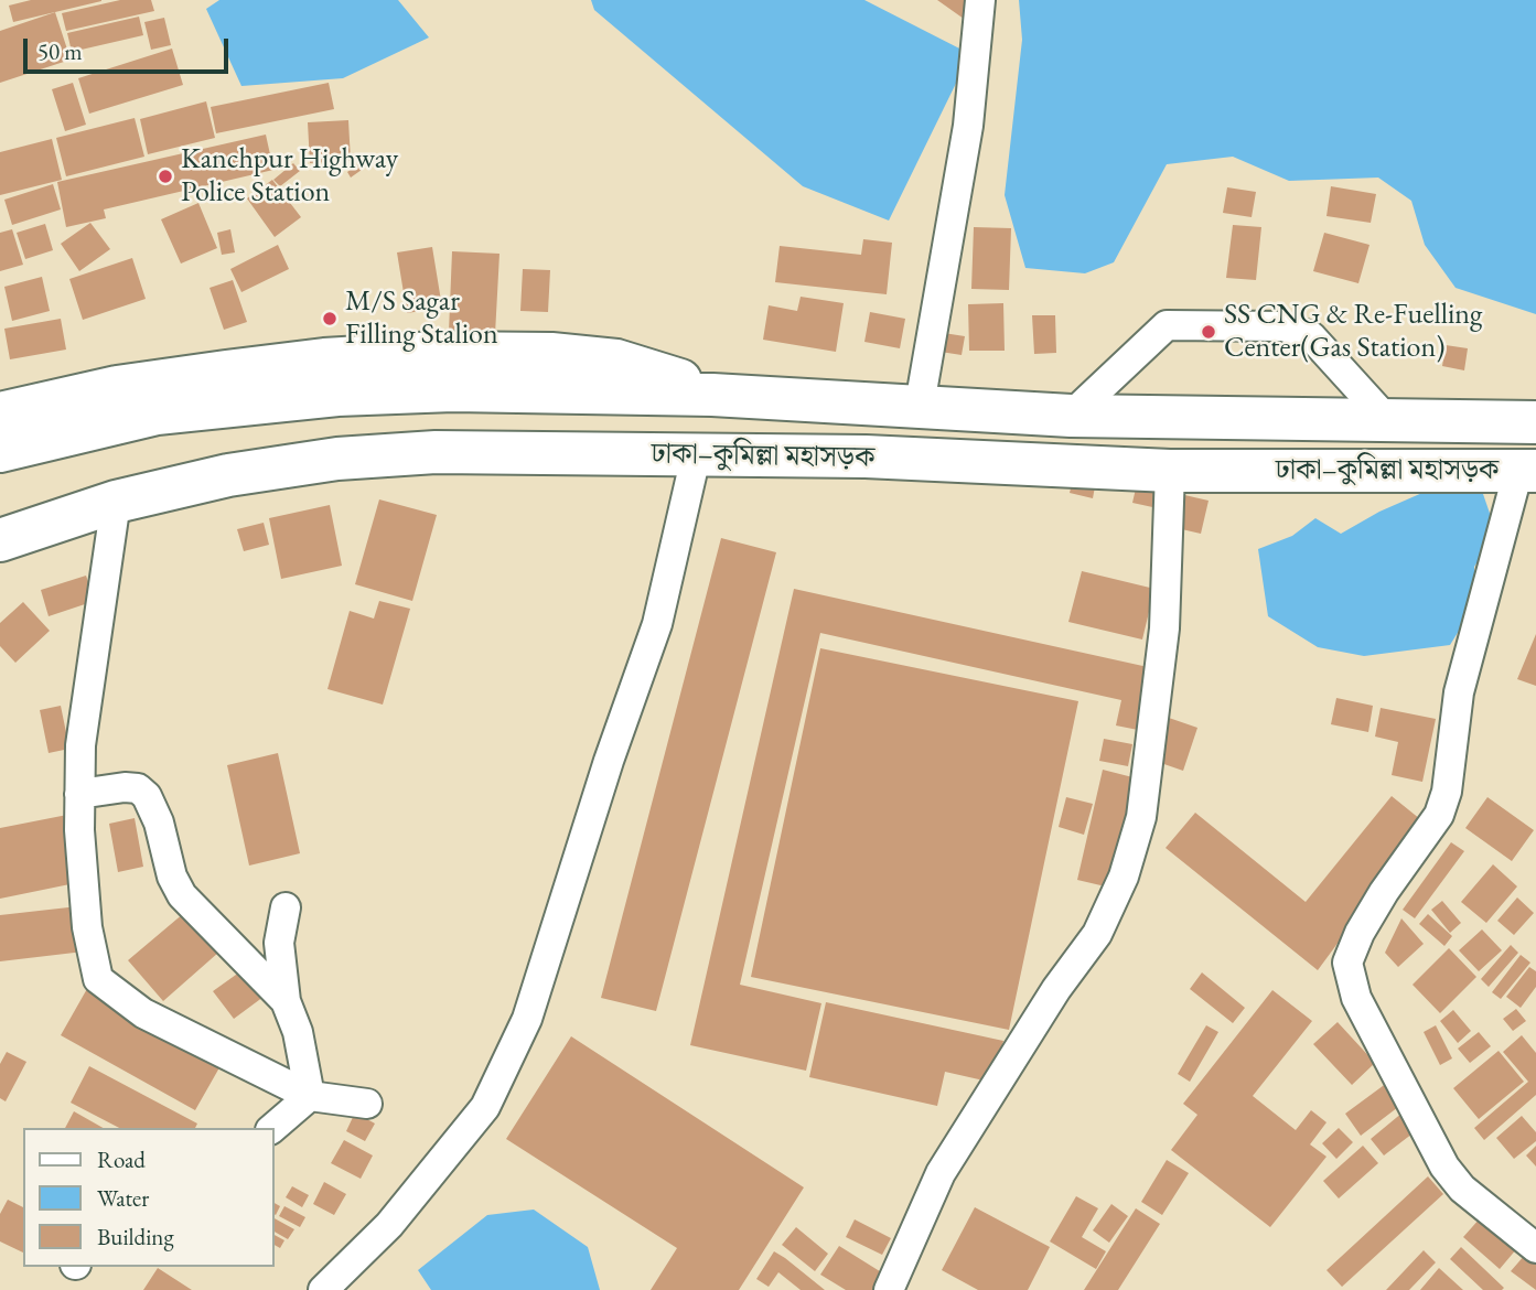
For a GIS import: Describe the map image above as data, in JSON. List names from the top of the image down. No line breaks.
{"streets":{"highway":["ঢাকা–কুমিল্লা মহাসড়ক"]},"places":["Kanchpur Highway Police Station","M/S Sagar Filling Stalion","SS CNG & Re-Fuelling Center(Gas Station)"],"legend":["Road","Water","Building"],"scale_bar":"50 m"}
